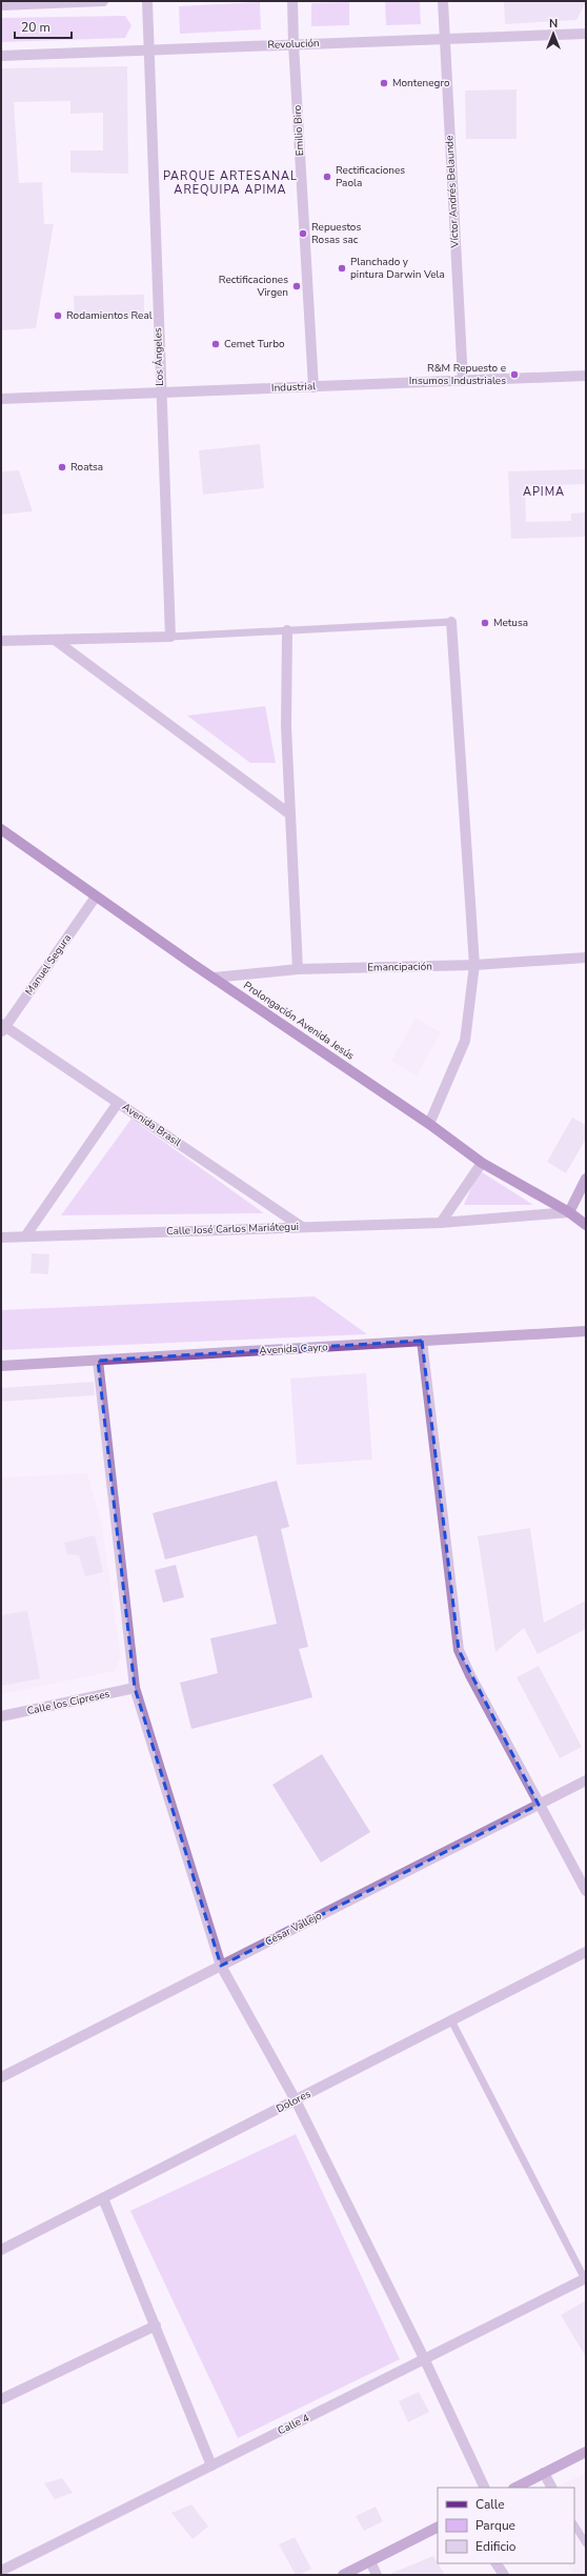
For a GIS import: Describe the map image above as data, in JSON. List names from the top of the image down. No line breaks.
{"streets":{"main road":["Prolongación Avenida Jesús","Avenida Cayro"],"street":["Revolución","Emilio Biro","Víctor Andrés Belaunde","Los Ángeles","Industrial","Manuel Segura","Emancipación","Avenida Brasil","Calle José Carlos Mariátegui","Calle los Cipreses","César Vallejo","Dolores","Calle 4"]},"crossings":[["Revolución","Emilio Biro"],["Revolución","Víctor Andrés Belaunde"],["Revolución","Los Ángeles"],["Emilio Biro","Industrial"],["Víctor Andrés Belaunde","Industrial"],["Los Ángeles","Industrial"],["Manuel Segura","Prolongación Avenida Jesús"],["Manuel Segura","Avenida Brasil"],["Emancipación","Prolongación Avenida Jesús"],["Prolongación Avenida Jesús","Calle José Carlos Mariátegui"],["Avenida Brasil","Calle José Carlos Mariátegui"]],"districts":["PARQUE ARTESANAL AREQUIPA APIMA","APIMA"],"places":["Montenegro","Rectificaciones Paola","Repuestos Rosas sac","Planchado y pintura Darwin Vela","Rectificaciones Virgen","Rodamientos Real","Cemet Turbo","R&M Repuesto e Insumos Industriales","Roatsa","Metusa"],"legend":["Calle","Parque","Edificio"],"scale_bar":"20 m","north":"top"}
